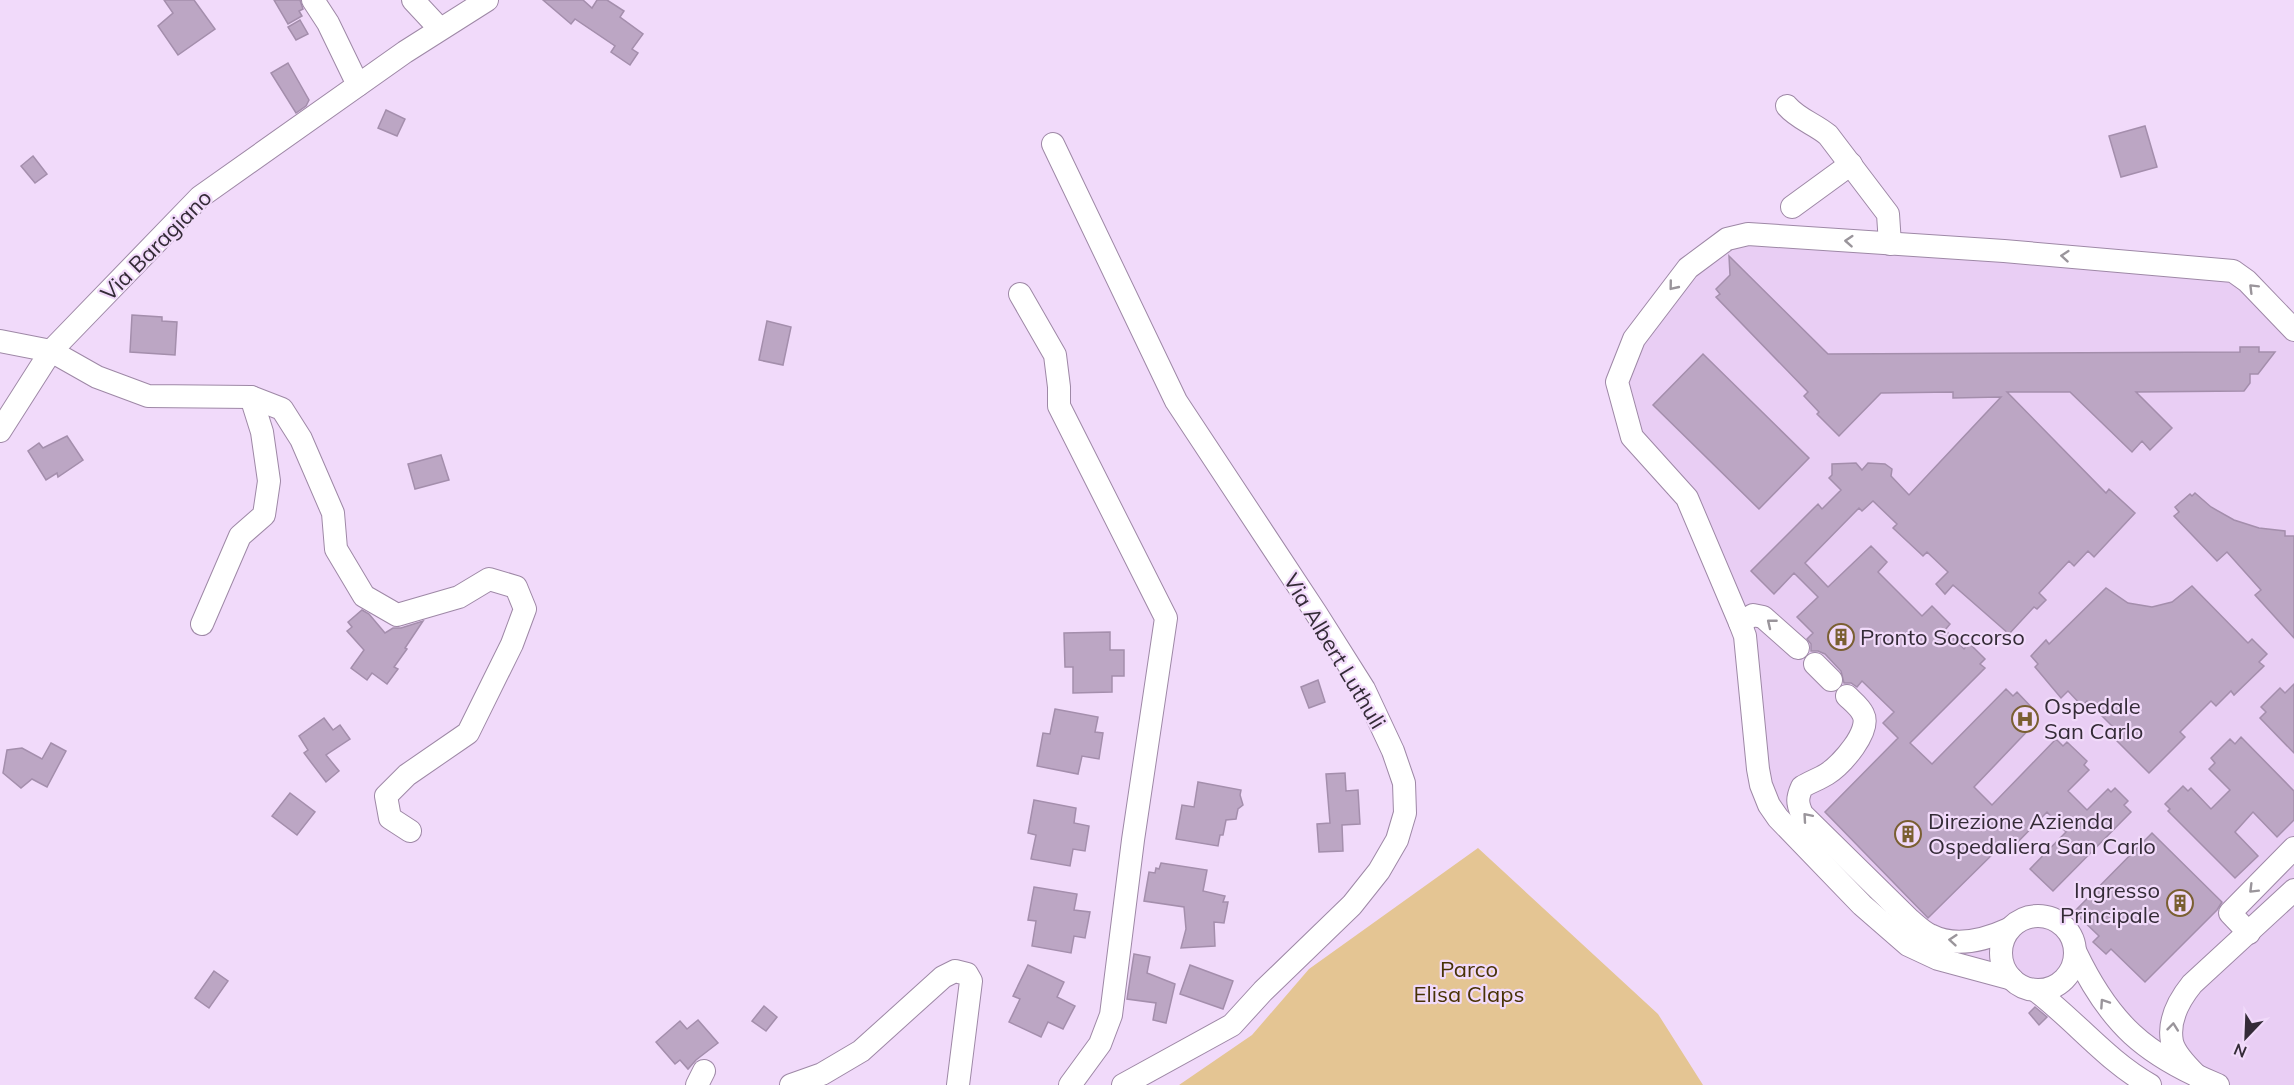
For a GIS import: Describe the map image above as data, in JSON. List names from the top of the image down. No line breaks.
{"streets":{"street":["Via Baragiano","Via Albert Luthuli"]},"parks":["Parco Elisa Claps"],"places":{"building":["Pronto Soccorso","Direzione Azienda Ospedaliera San Carlo","Ingresso Principale"],"hospital":["Ospedale San Carlo"]},"north":"bottom left"}
